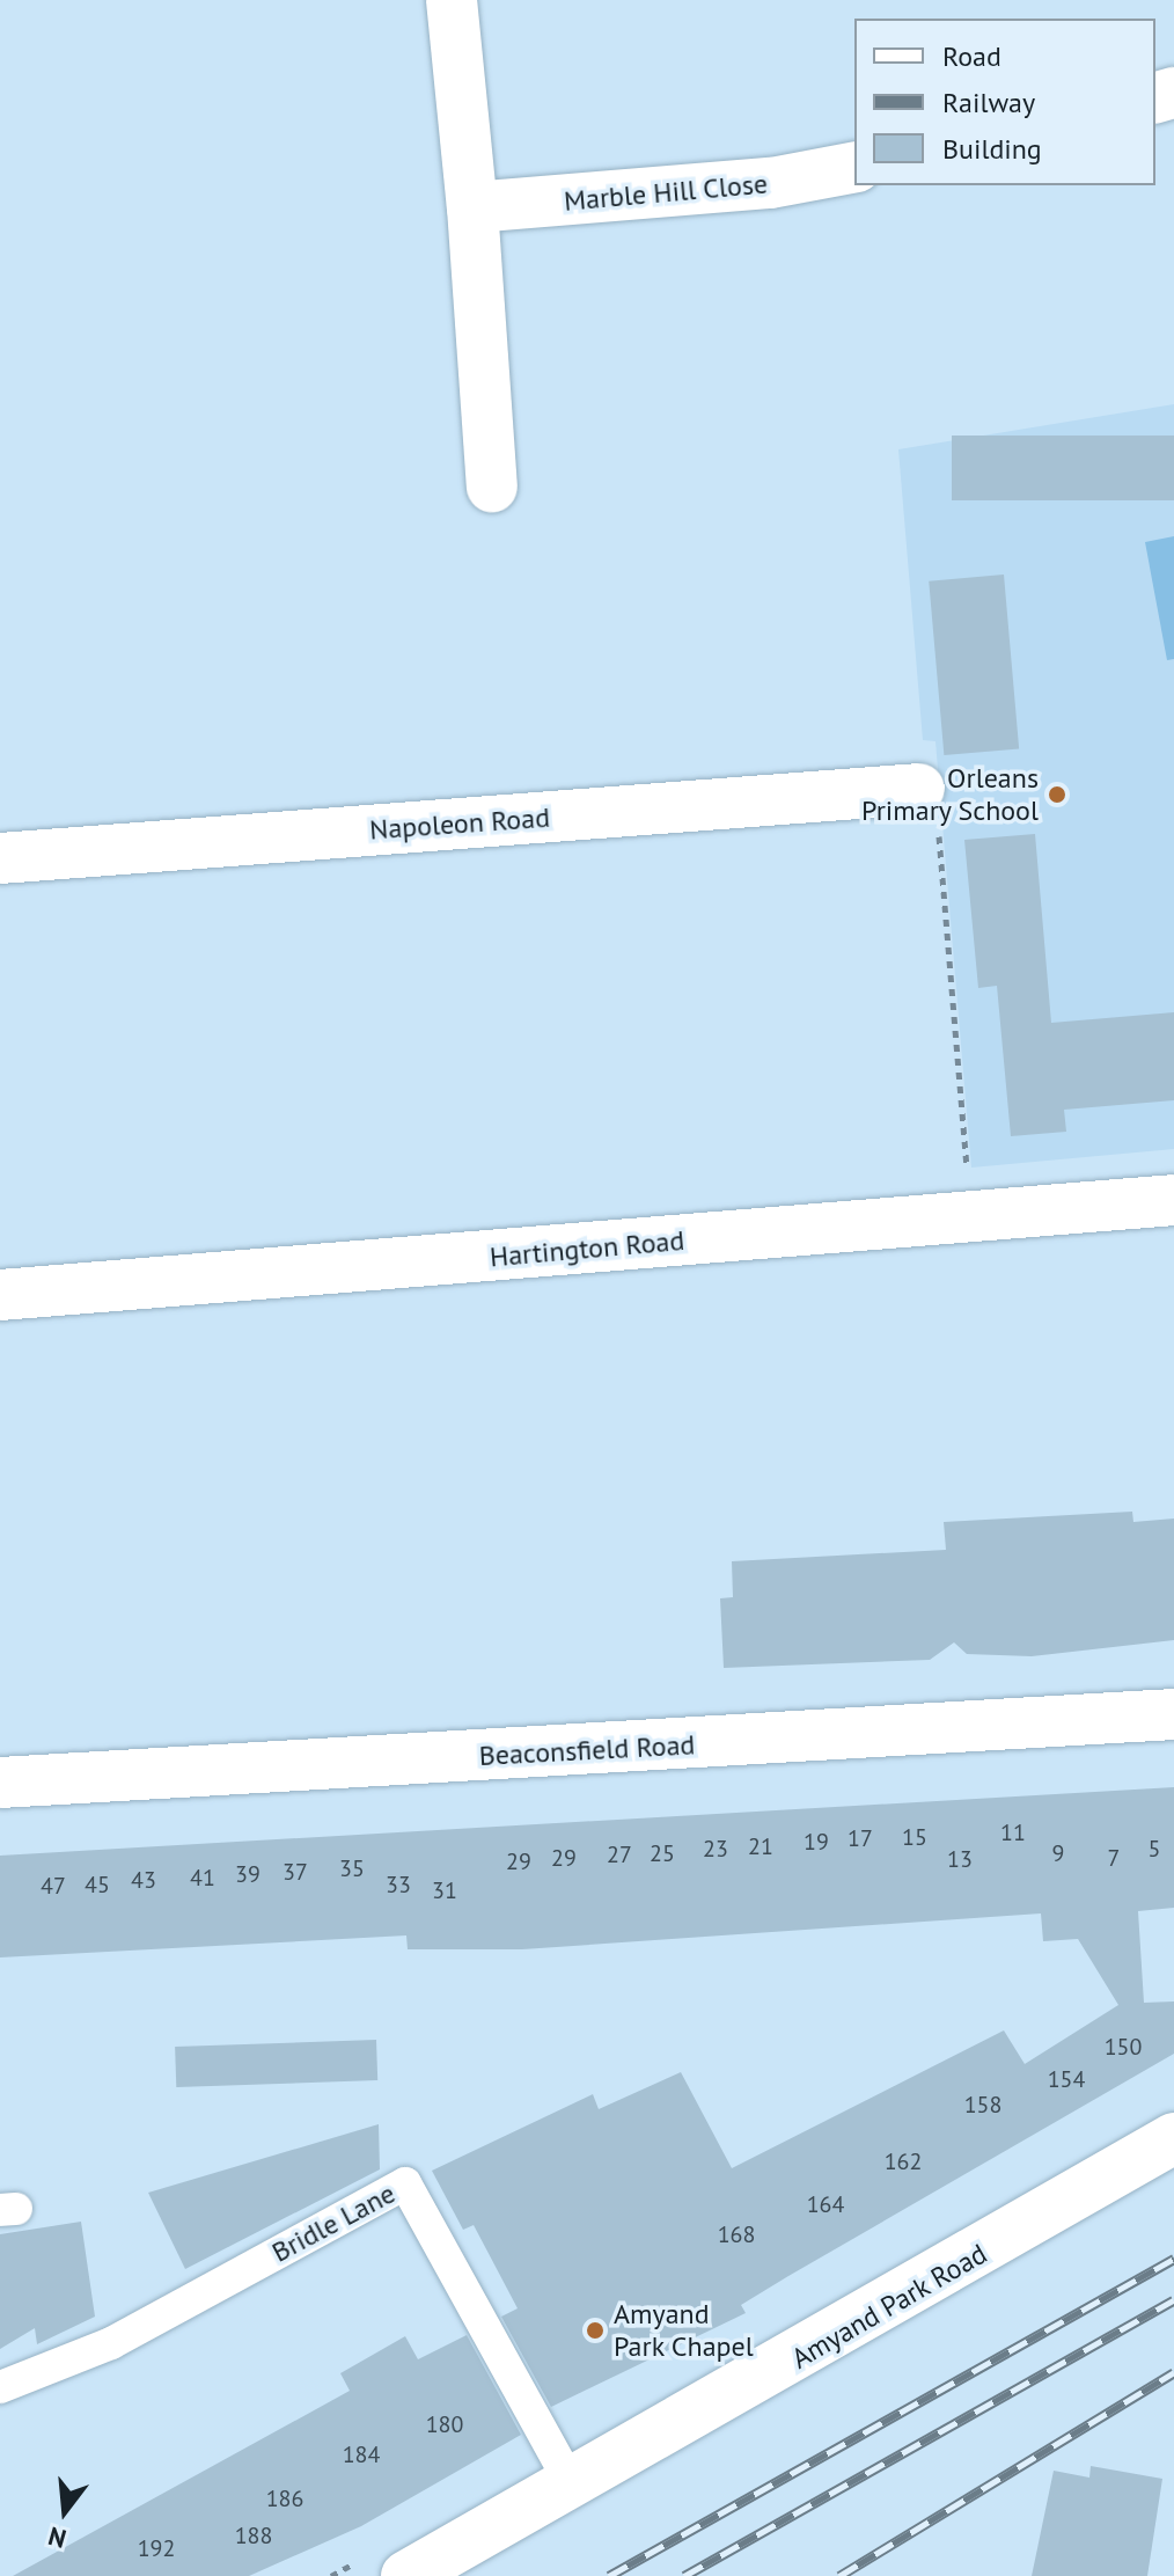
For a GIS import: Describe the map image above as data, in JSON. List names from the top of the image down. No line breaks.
{"streets":{"street":["Marble Hill Close","Napoleon Road","Hartington Road","Beaconsfield Road","Amyand Park Road"],"lane":["Bridle Lane"]},"crossings":[["Bridle Lane","Amyand Park Road"]],"places":["Orleans Primary School","Amyand Park Chapel"],"house_numbers":["11","15","17","19","21","23","5","25","9","27","29","7","13","29","35","37","39","41","43","45","33","47","31","150","154","158","162","164","168","180","184","186","188","192"],"legend":["Road","Railway","Building"],"north":"bottom"}
